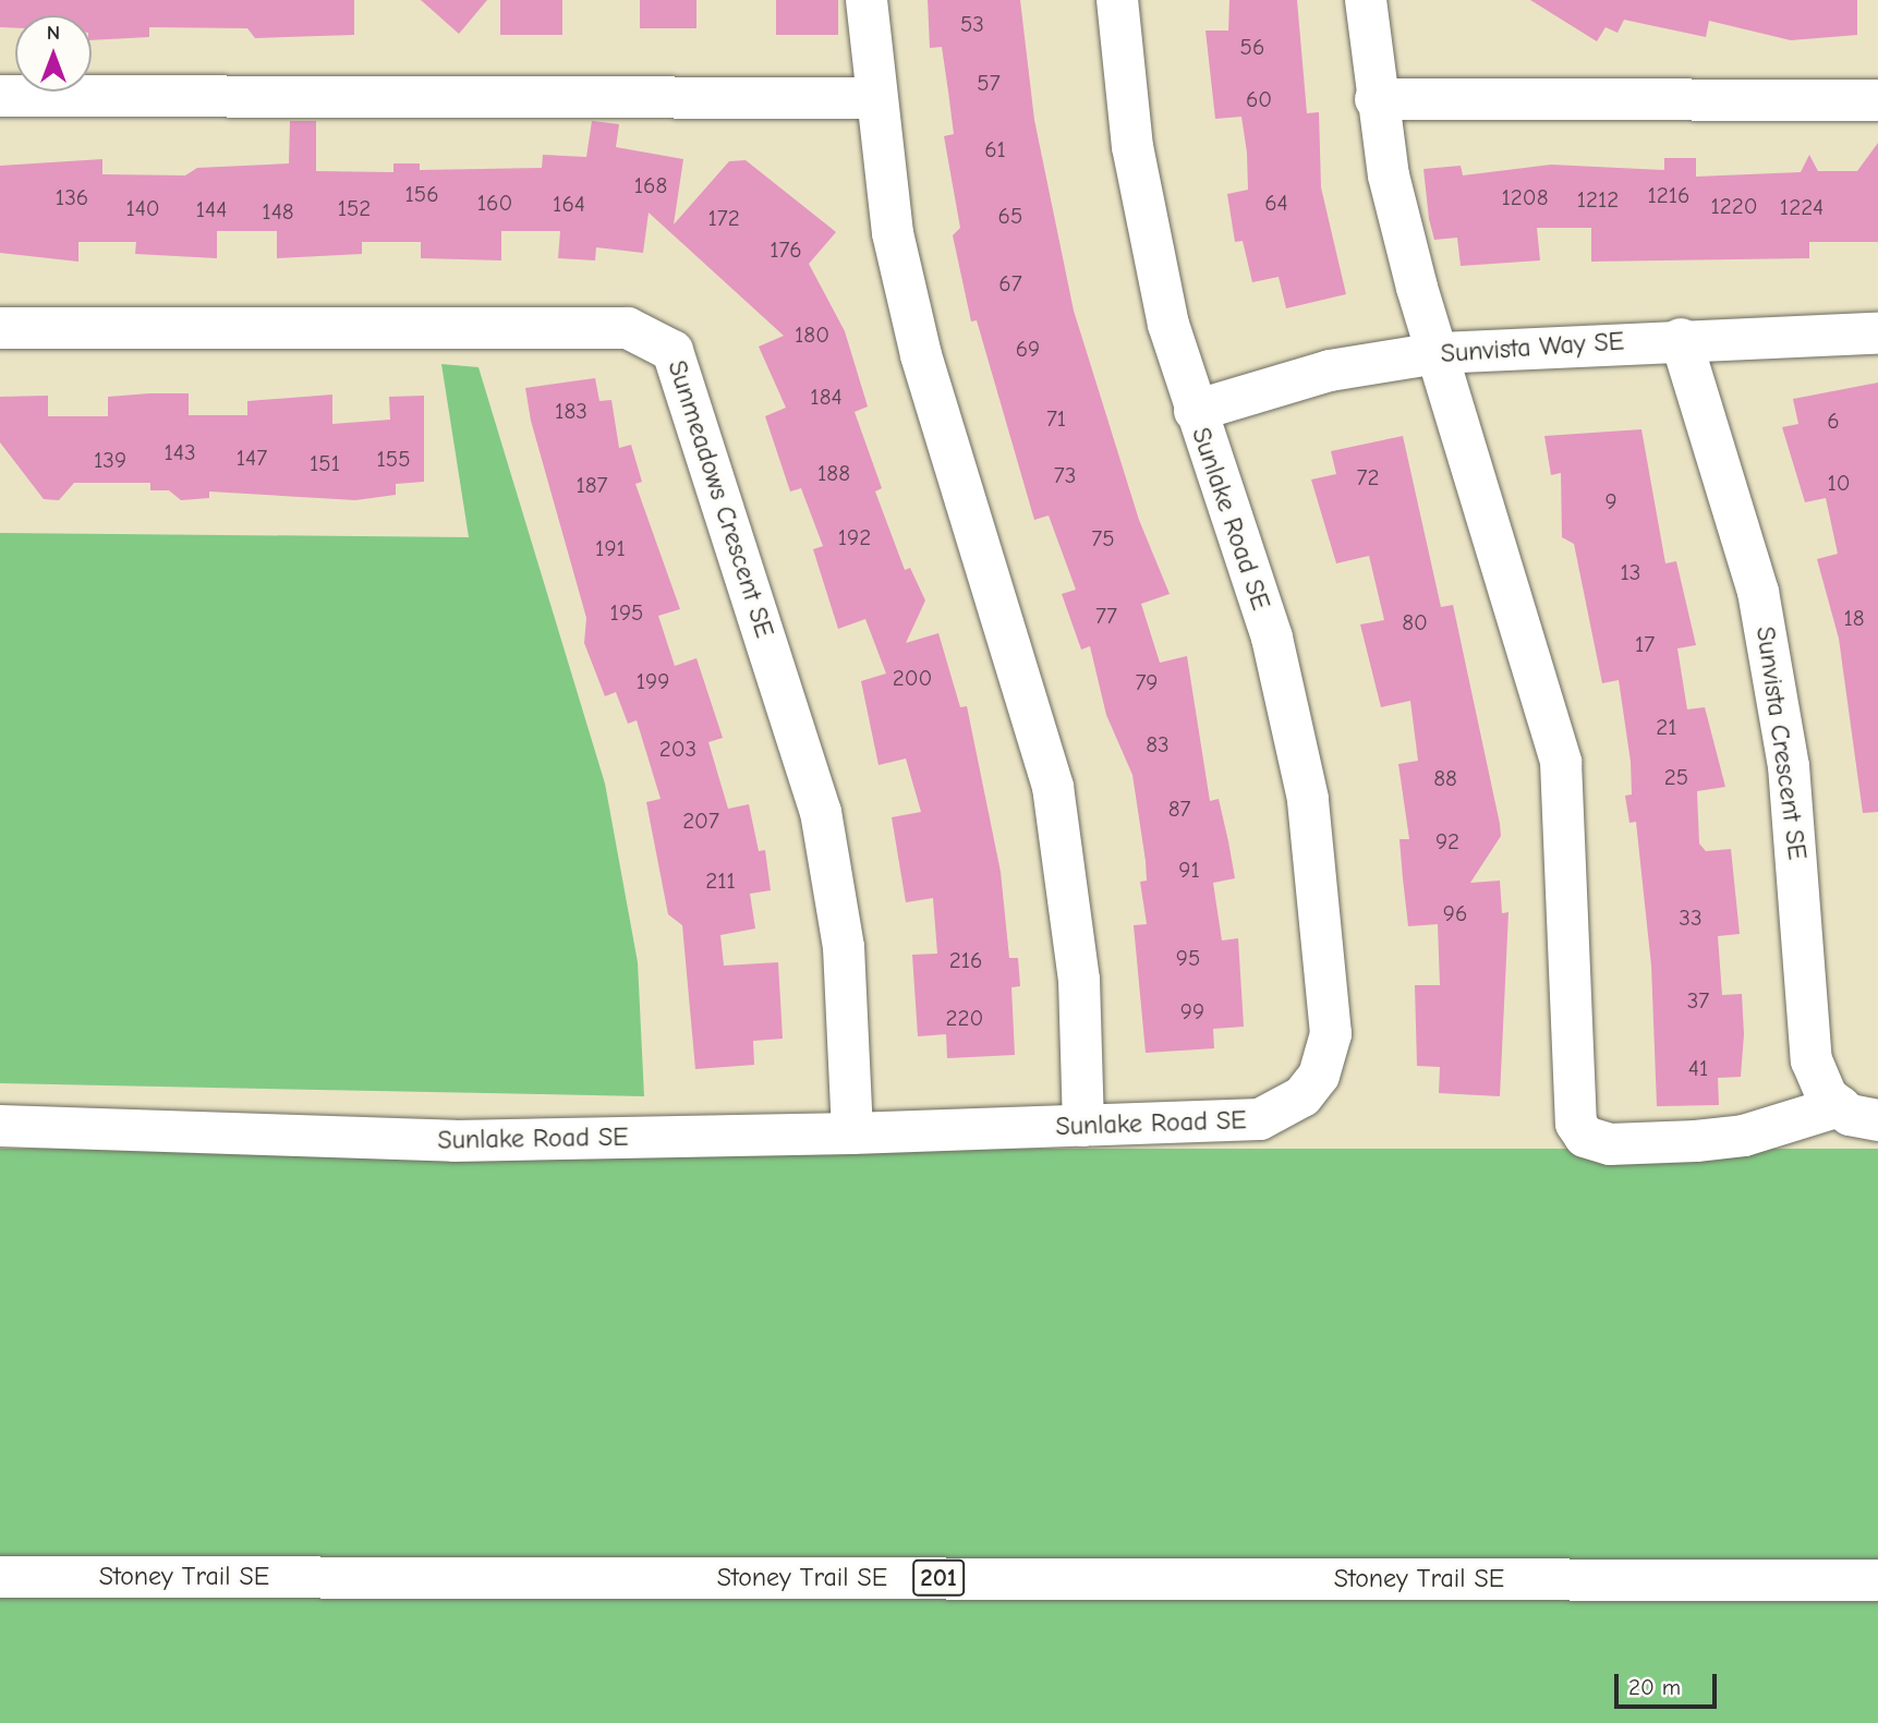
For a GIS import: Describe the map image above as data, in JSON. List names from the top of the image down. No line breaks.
{"streets":{"main road":["Sunvista Way SE","Sunmeadows Crescent SE","Sunlake Road SE","Sunvista Crescent SE","Stoney Trail SE","201"]},"crossings":[["Sunvista Way SE","Sunlake Road SE"],["Sunvista Way SE","Sunvista Crescent SE"],["Sunmeadows Crescent SE","Sunlake Road SE"]],"house_numbers":["53","56","57","60","61","168","156","1216","136","1208","1212","160","64","164","1220","1224","140","152","144","148","65","172","176","67","180","69","184","183","71","6","143","147","155","139","151","188","73","72","10","187","9","192","75","191","13","195","77","18","80","17","200","199","79","21","83","203","25","88","87","207","92","91","211","96","33","95","216","37","99","220","41"],"scale_bar":"20 m","north":"top"}
